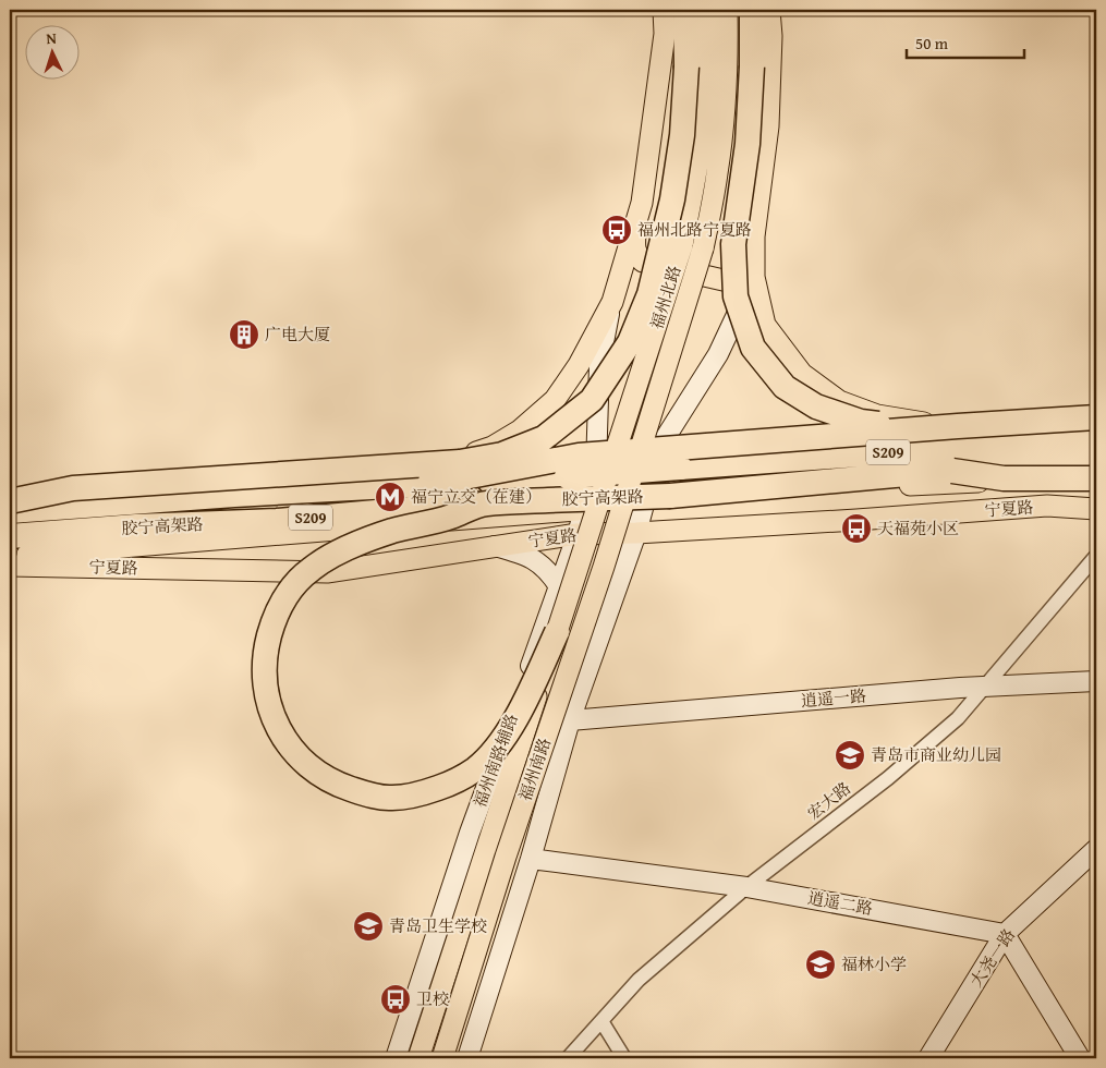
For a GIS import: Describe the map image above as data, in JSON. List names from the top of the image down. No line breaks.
{"streets":{"highway":["S209","胶宁高架路"],"main road":["福州北路","宁夏路","逍遥一路","福州南路辅路","福州南路","逍遥二路","大尧一路"],"street":["宏大路"]},"crossings":[["福州北路","福州南路"],["胶宁高架路","宁夏路"],["宁夏路","福州南路辅路"],["逍遥一路","宏大路"],["宏大路","逍遥二路"],["逍遥二路","大尧一路"]],"places":{"bus stop":["福州北路宁夏路","天福苑小区","卫校"],"building":["广电大厦"],"metro station":["福宁立交（在建）"],"school or university":["青岛市商业幼儿园","青岛卫生学校","福林小学"]},"scale_bar":"50 m","north":"top"}
